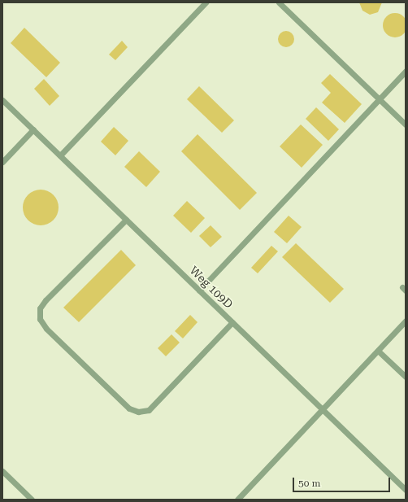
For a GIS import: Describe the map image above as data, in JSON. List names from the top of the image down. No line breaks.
{"streets":{"lane":["Weg 109D"]},"scale_bar":"50 m"}
